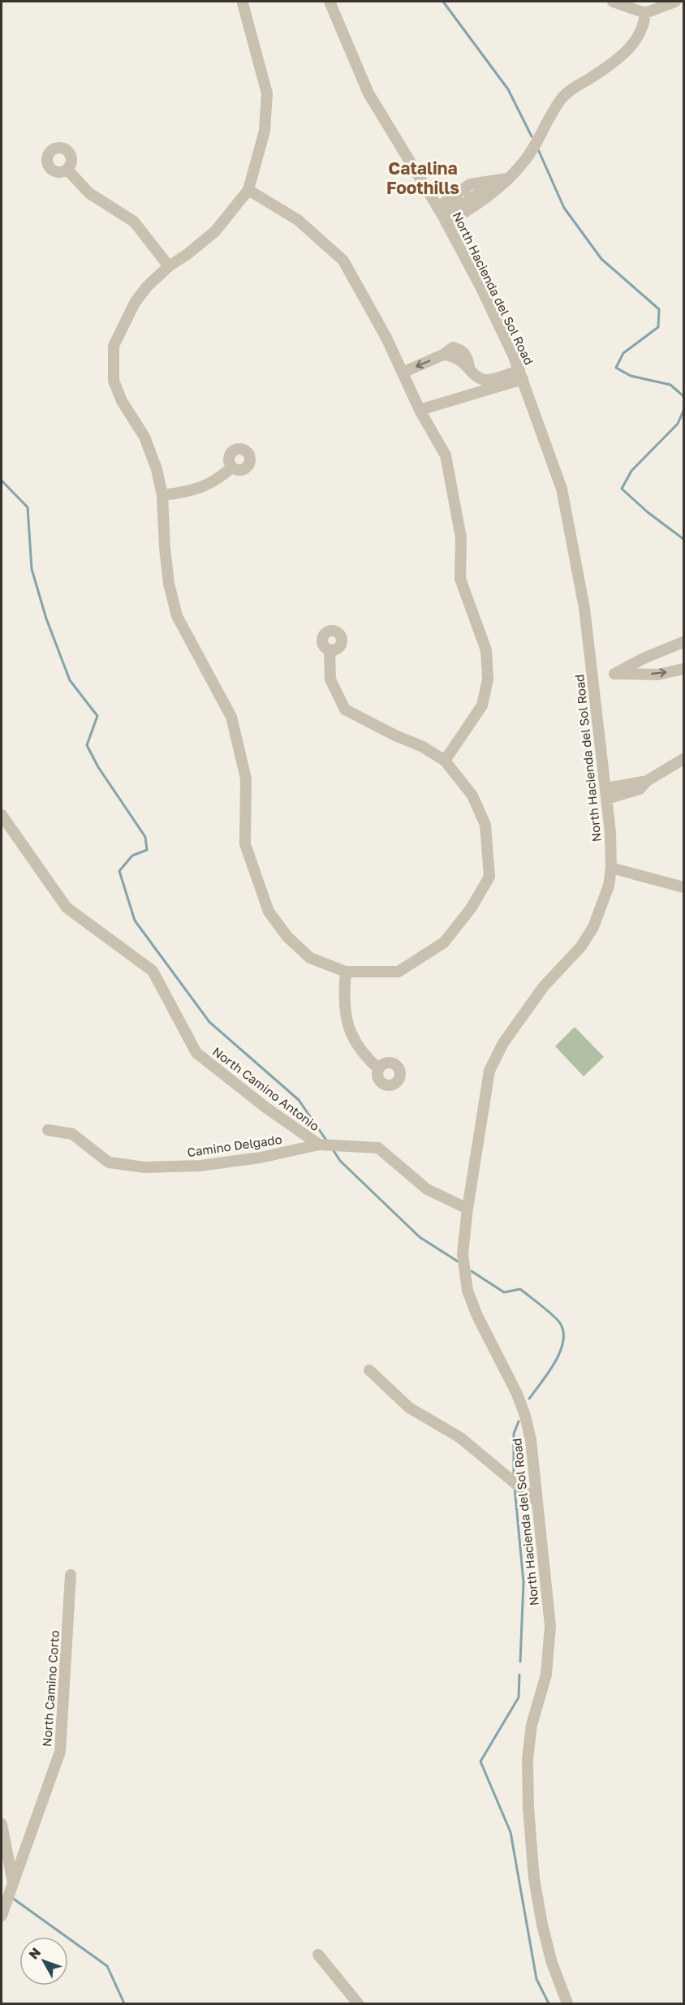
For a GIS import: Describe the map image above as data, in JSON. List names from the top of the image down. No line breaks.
{"streets":{"street":["North Hacienda del Sol Road","North Camino Antonio","Camino Delgado","North Camino Corto"]},"crossings":[["North Hacienda del Sol Road","North Camino Antonio"],["North Camino Antonio","Camino Delgado"]],"districts":["Catalina Foothills"],"north":"top left"}
